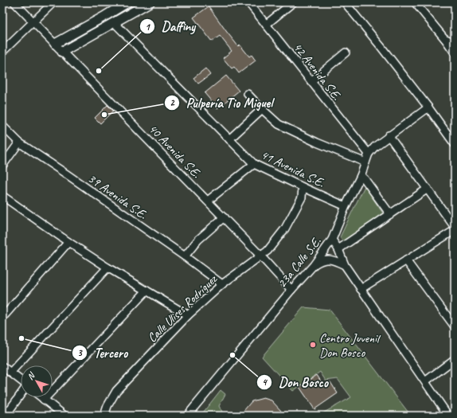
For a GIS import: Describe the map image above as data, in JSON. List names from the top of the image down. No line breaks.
{"streets":{"street":["42 Avenida S.E.","40 Avenida S.E.","41 Avenida S.E.","39 Avenida S.E.","23a Calle S.E.","Calle Ulises Rodríguez"]},"crossings":[["42 Avenida S.E.","23a Calle S.E."],["40 Avenida S.E.","23a Calle S.E."],["40 Avenida S.E.","Calle Ulises Rodríguez"],["41 Avenida S.E.","23a Calle S.E."],["41 Avenida S.E.","Calle Ulises Rodríguez"],["39 Avenida S.E.","Calle Ulises Rodríguez"]],"places":["Daffiny","Pulpería Tio Miguel","Tercero","Centro Juvenil Don Bosco","Don Bosco"],"north":"top left"}
